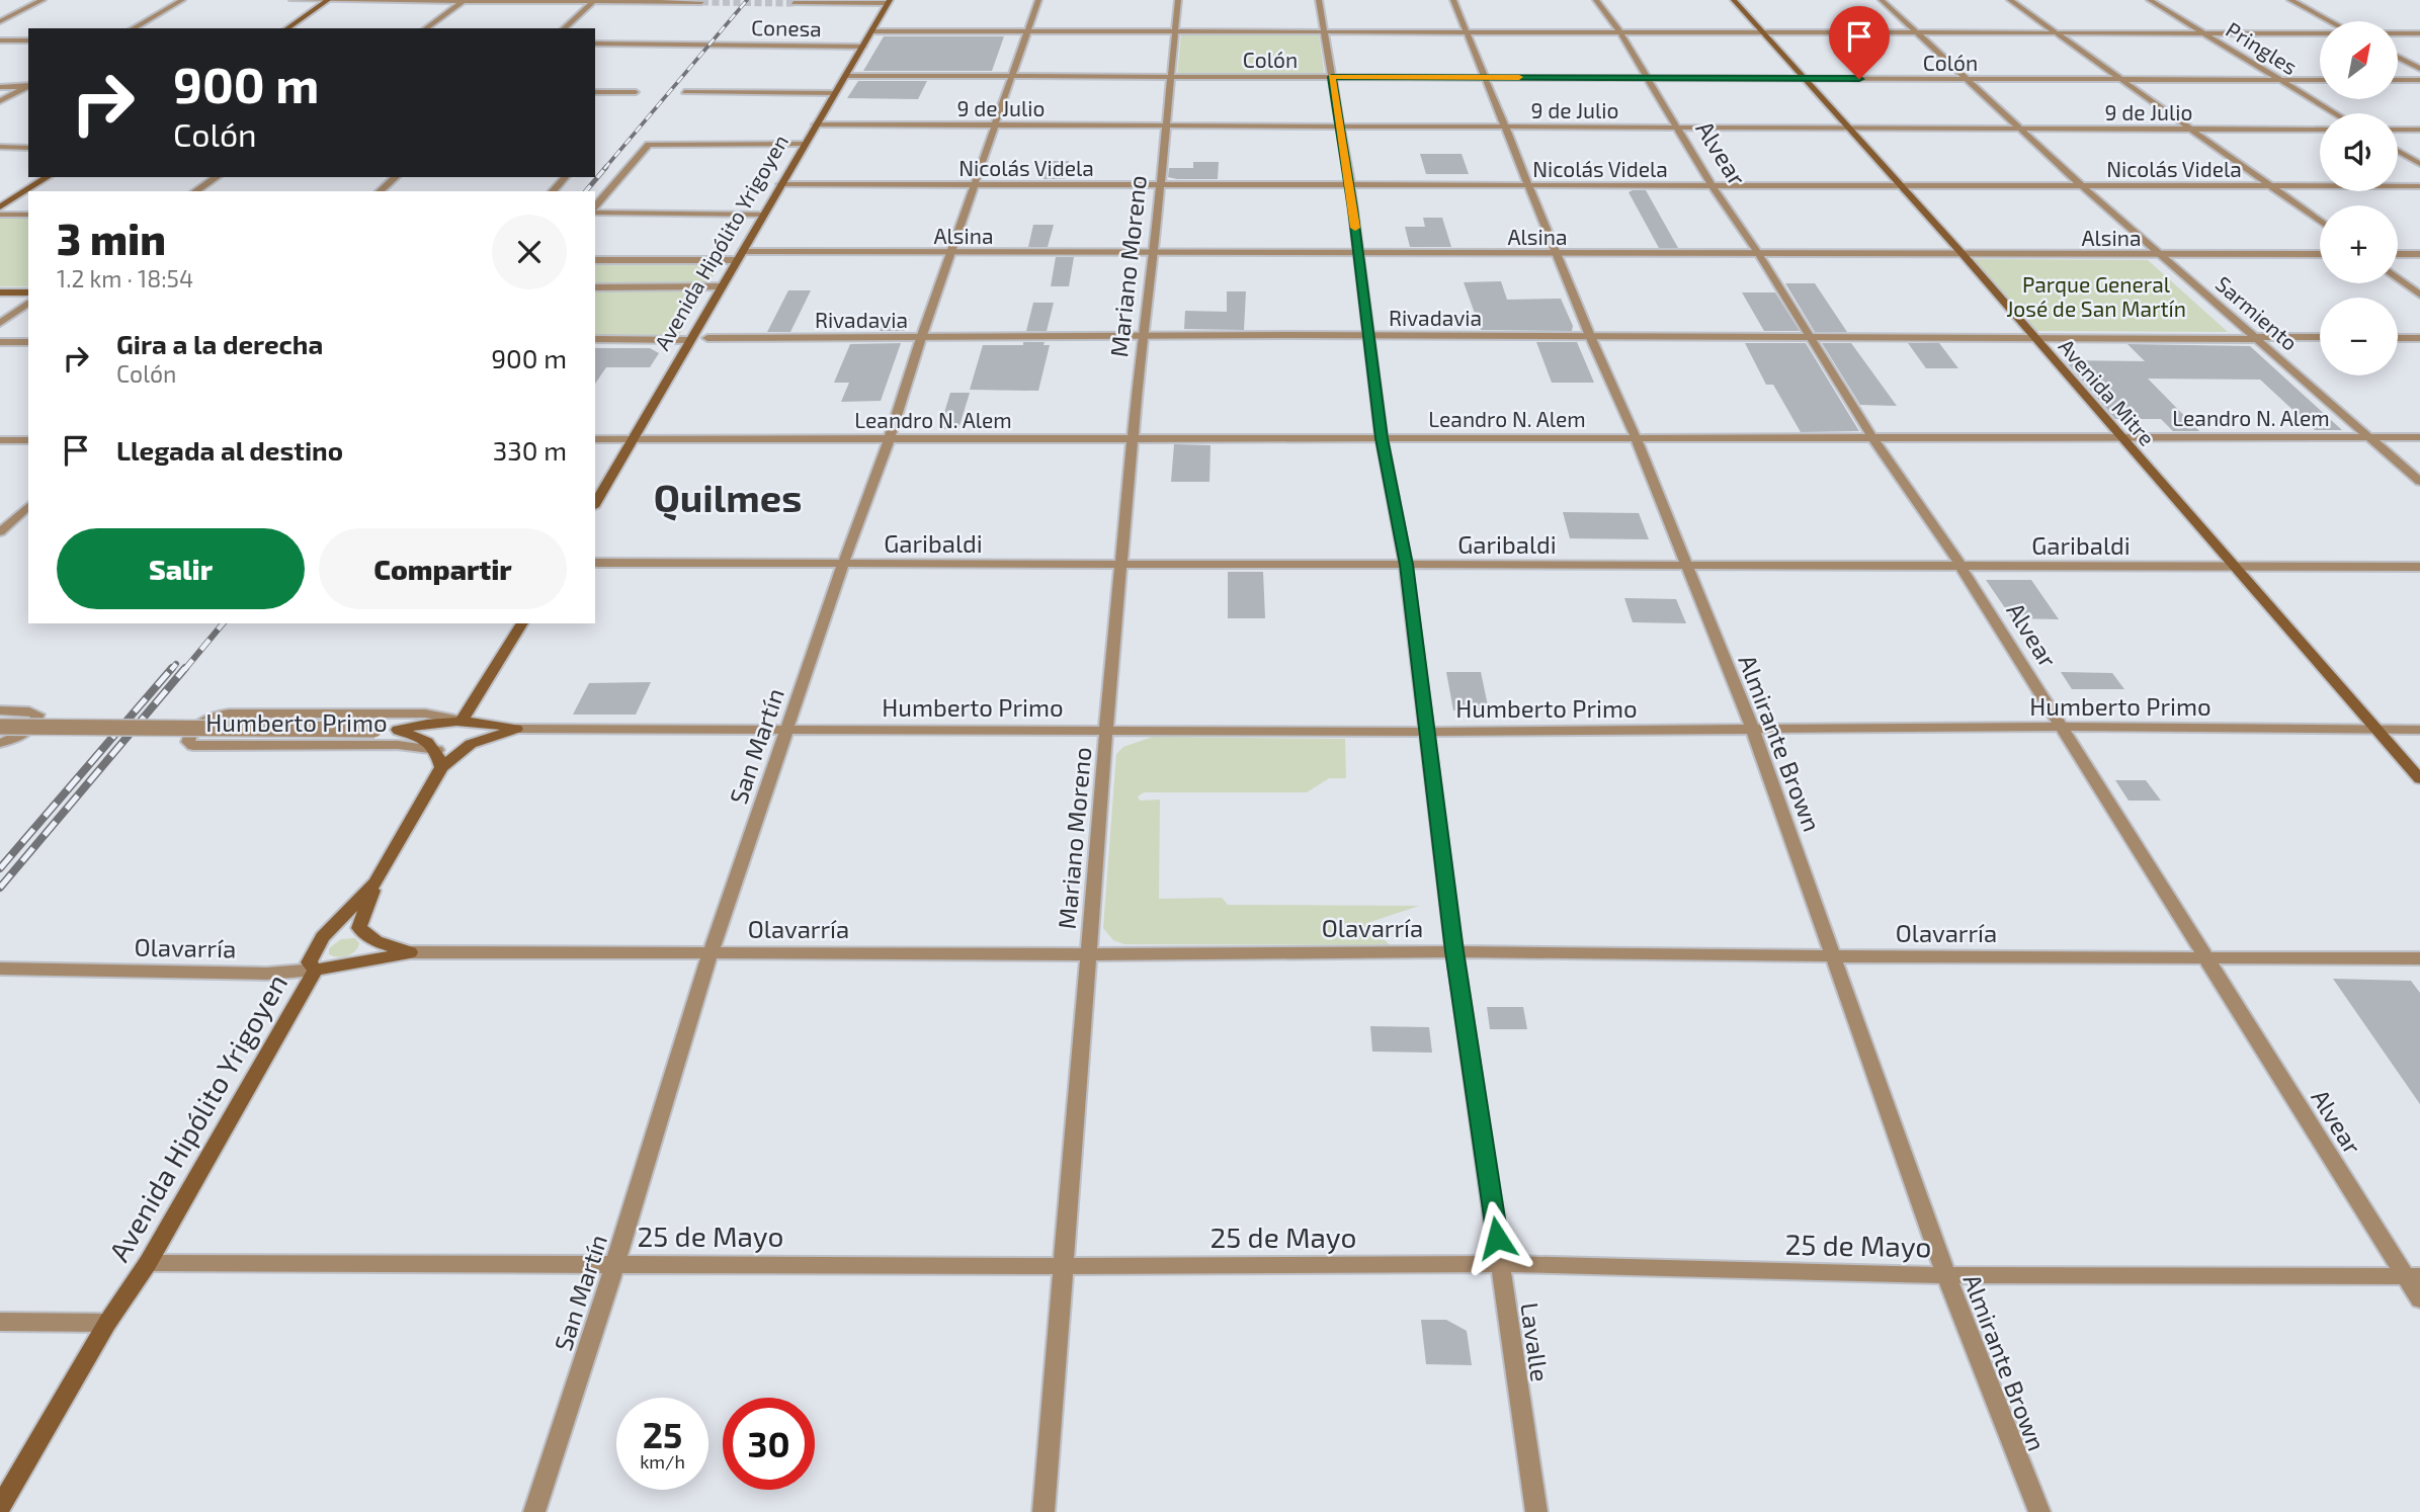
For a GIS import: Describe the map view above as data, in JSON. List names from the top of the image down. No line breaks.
{"streets":{"main road":["Avenida Hipólito Yrigoyen","Avenida Mitre","Humberto Primo","Olavarría"],"street":["Conesa","Pringles","Colón","9 de Julio","Alvear","Nicolás Videla","Alsina","Mariano Moreno","Sarmiento","Rivadavia","Leandro N. Alem","Garibaldi","Almirante Brown","San Martín","25 de Mayo","Lavalle"]},"crossings":[["Conesa","Avenida Hipólito Yrigoyen"],["Pringles","Colón"],["Colón","Alvear"],["Colón","Avenida Hipólito Yrigoyen"],["Colón","Mariano Moreno"],["Colón","Sarmiento"],["Colón","Avenida Mitre"],["Colón","Almirante Brown"],["Colón","San Martín"],["Colón","Lavalle"],["9 de Julio","Alvear"],["9 de Julio","Avenida Hipólito Yrigoyen"],["9 de Julio","Mariano Moreno"],["9 de Julio","Sarmiento"],["9 de Julio","Avenida Mitre"],["9 de Julio","Almirante Brown"],["9 de Julio","San Martín"],["9 de Julio","Lavalle"],["Alvear","Nicolás Videla"],["Alvear","Alsina"],["Alvear","Rivadavia"],["Alvear","Leandro N. Alem"],["Alvear","Garibaldi"],["Alvear","Humberto Primo"],["Alvear","Olavarría"],["Alvear","25 de Mayo"],["Nicolás Videla","Avenida Hipólito Yrigoyen"],["Nicolás Videla","Mariano Moreno"],["Nicolás Videla","Sarmiento"],["Nicolás Videla","Avenida Mitre"],["Nicolás Videla","Almirante Brown"],["Nicolás Videla","San Martín"],["Nicolás Videla","Lavalle"],["Alsina","Avenida Hipólito Yrigoyen"],["Alsina","Mariano Moreno"],["Alsina","Sarmiento"],["Alsina","Avenida Mitre"],["Alsina","Almirante Brown"],["Alsina","San Martín"],["Alsina","Lavalle"],["Avenida Hipólito Yrigoyen","Leandro N. Alem"],["Avenida Hipólito Yrigoyen","Humberto Primo"],["Avenida Hipólito Yrigoyen","Olavarría"],["Avenida Hipólito Yrigoyen","25 de Mayo"],["Mariano Moreno","Rivadavia"],["Mariano Moreno","Leandro N. Alem"],["Mariano Moreno","Garibaldi"],["Mariano Moreno","Humberto Primo"],["Mariano Moreno","Olavarría"],["Mariano Moreno","25 de Mayo"],["Sarmiento","Rivadavia"],["Sarmiento","Leandro N. Alem"],["Rivadavia","Avenida Mitre"],["Rivadavia","Almirante Brown"],["Rivadavia","San Martín"],["Rivadavia","Lavalle"],["Avenida Mitre","Leandro N. Alem"],["Avenida Mitre","Garibaldi"],["Avenida Mitre","Humberto Primo"],["Leandro N. Alem","Almirante Brown"],["Leandro N. Alem","San Martín"],["Leandro N. Alem","Lavalle"],["Garibaldi","Almirante Brown"],["Garibaldi","San Martín"],["Garibaldi","Lavalle"],["Humberto Primo","Almirante Brown"],["Humberto Primo","San Martín"],["Humberto Primo","Lavalle"],["Almirante Brown","Olavarría"],["Almirante Brown","25 de Mayo"],["San Martín","Olavarría"],["San Martín","25 de Mayo"],["Olavarría","Lavalle"],["25 de Mayo","Lavalle"]],"districts":["Quilmes"],"parks":["Parque General José de San Martín"],"north":"top right","page":{"map_buttons":["+","−"],"turn":["900 m","Colón"],"heading":["3 min","1.2 km · 18:54"],"list":[{"name":"Gira a la derecha","note":"Colón","value":"900 m"},{"name":"Llegada al destino","value":"330 m"}],"buttons":["Salir","Compartir"],"speed":"25 km/h","limit":"30"}}
